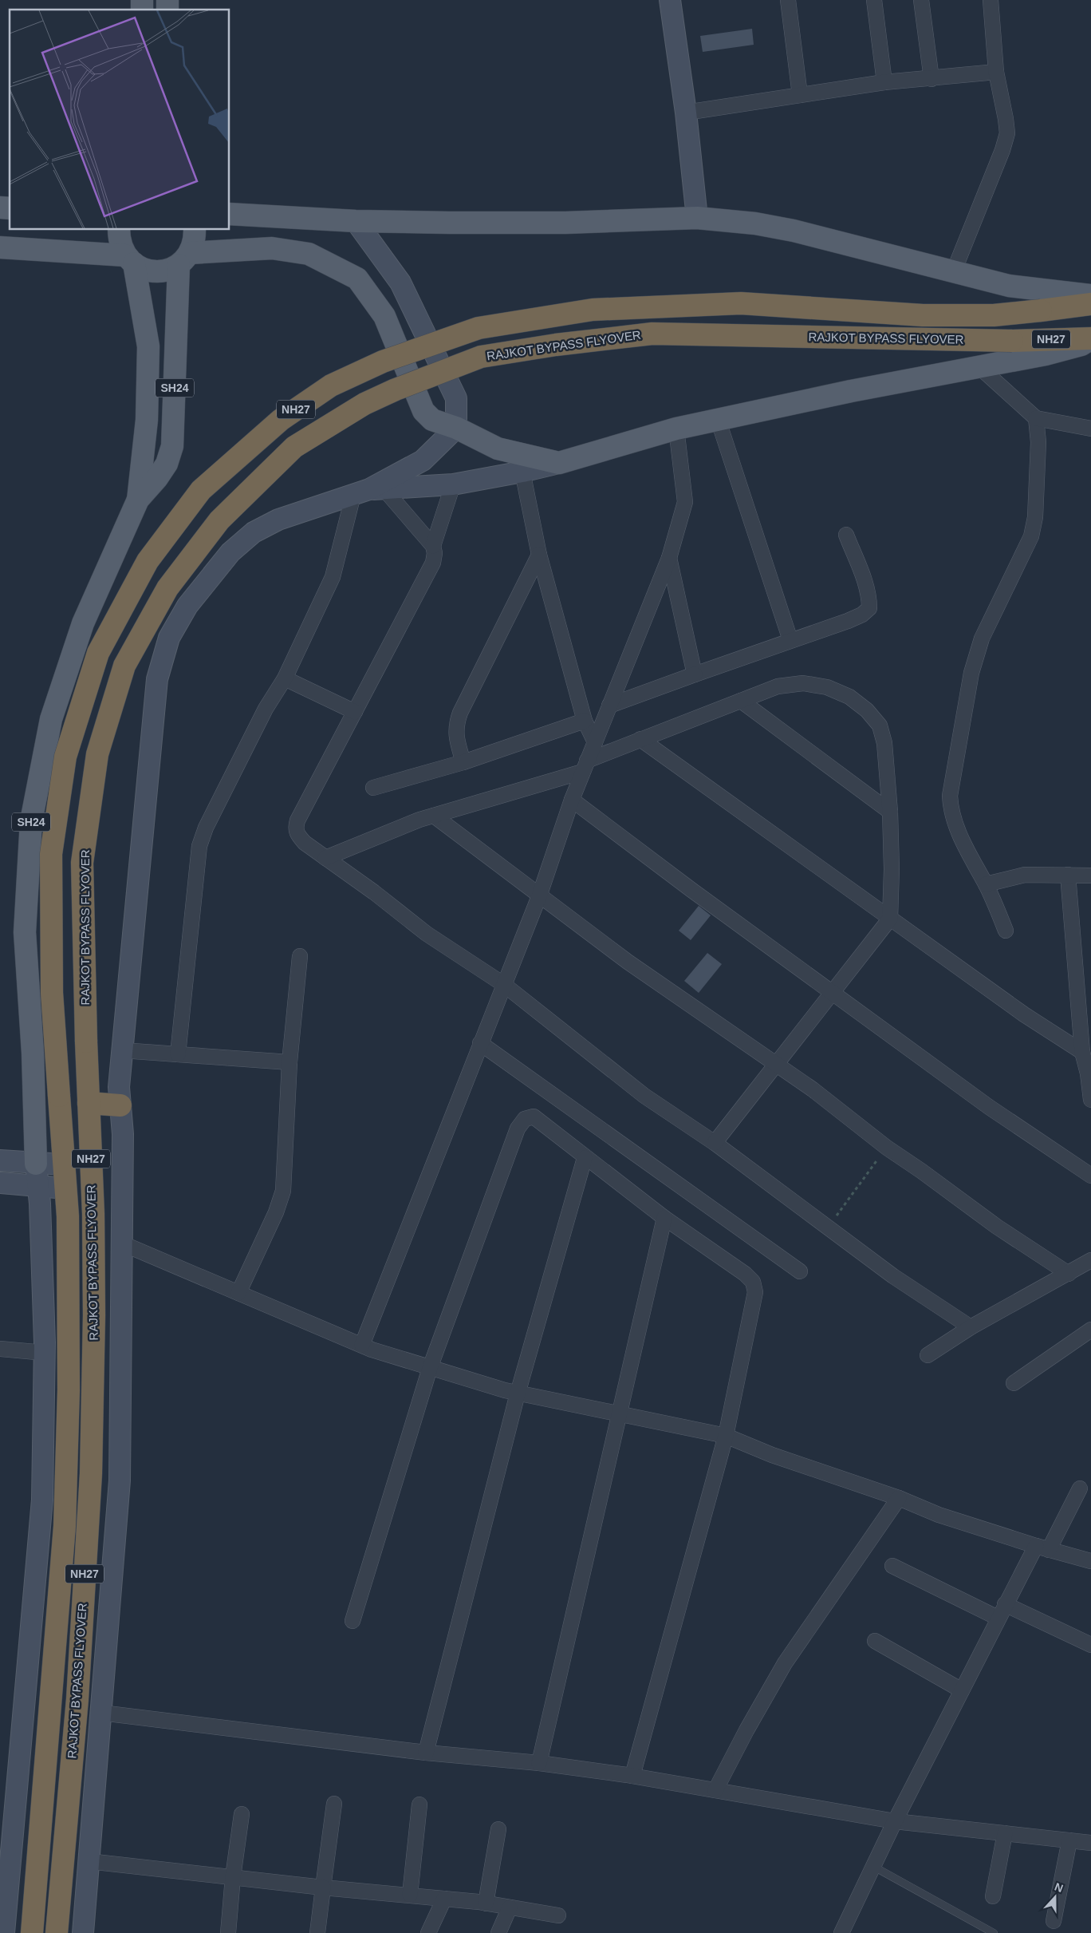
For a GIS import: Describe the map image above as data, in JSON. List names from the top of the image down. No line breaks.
{"streets":{"highway":["RAJKOT BYPASS FLYOVER","NH27"],"main road":["SH24"]},"crossings":[["RAJKOT BYPASS FLYOVER","NH27"]],"north":"top"}
